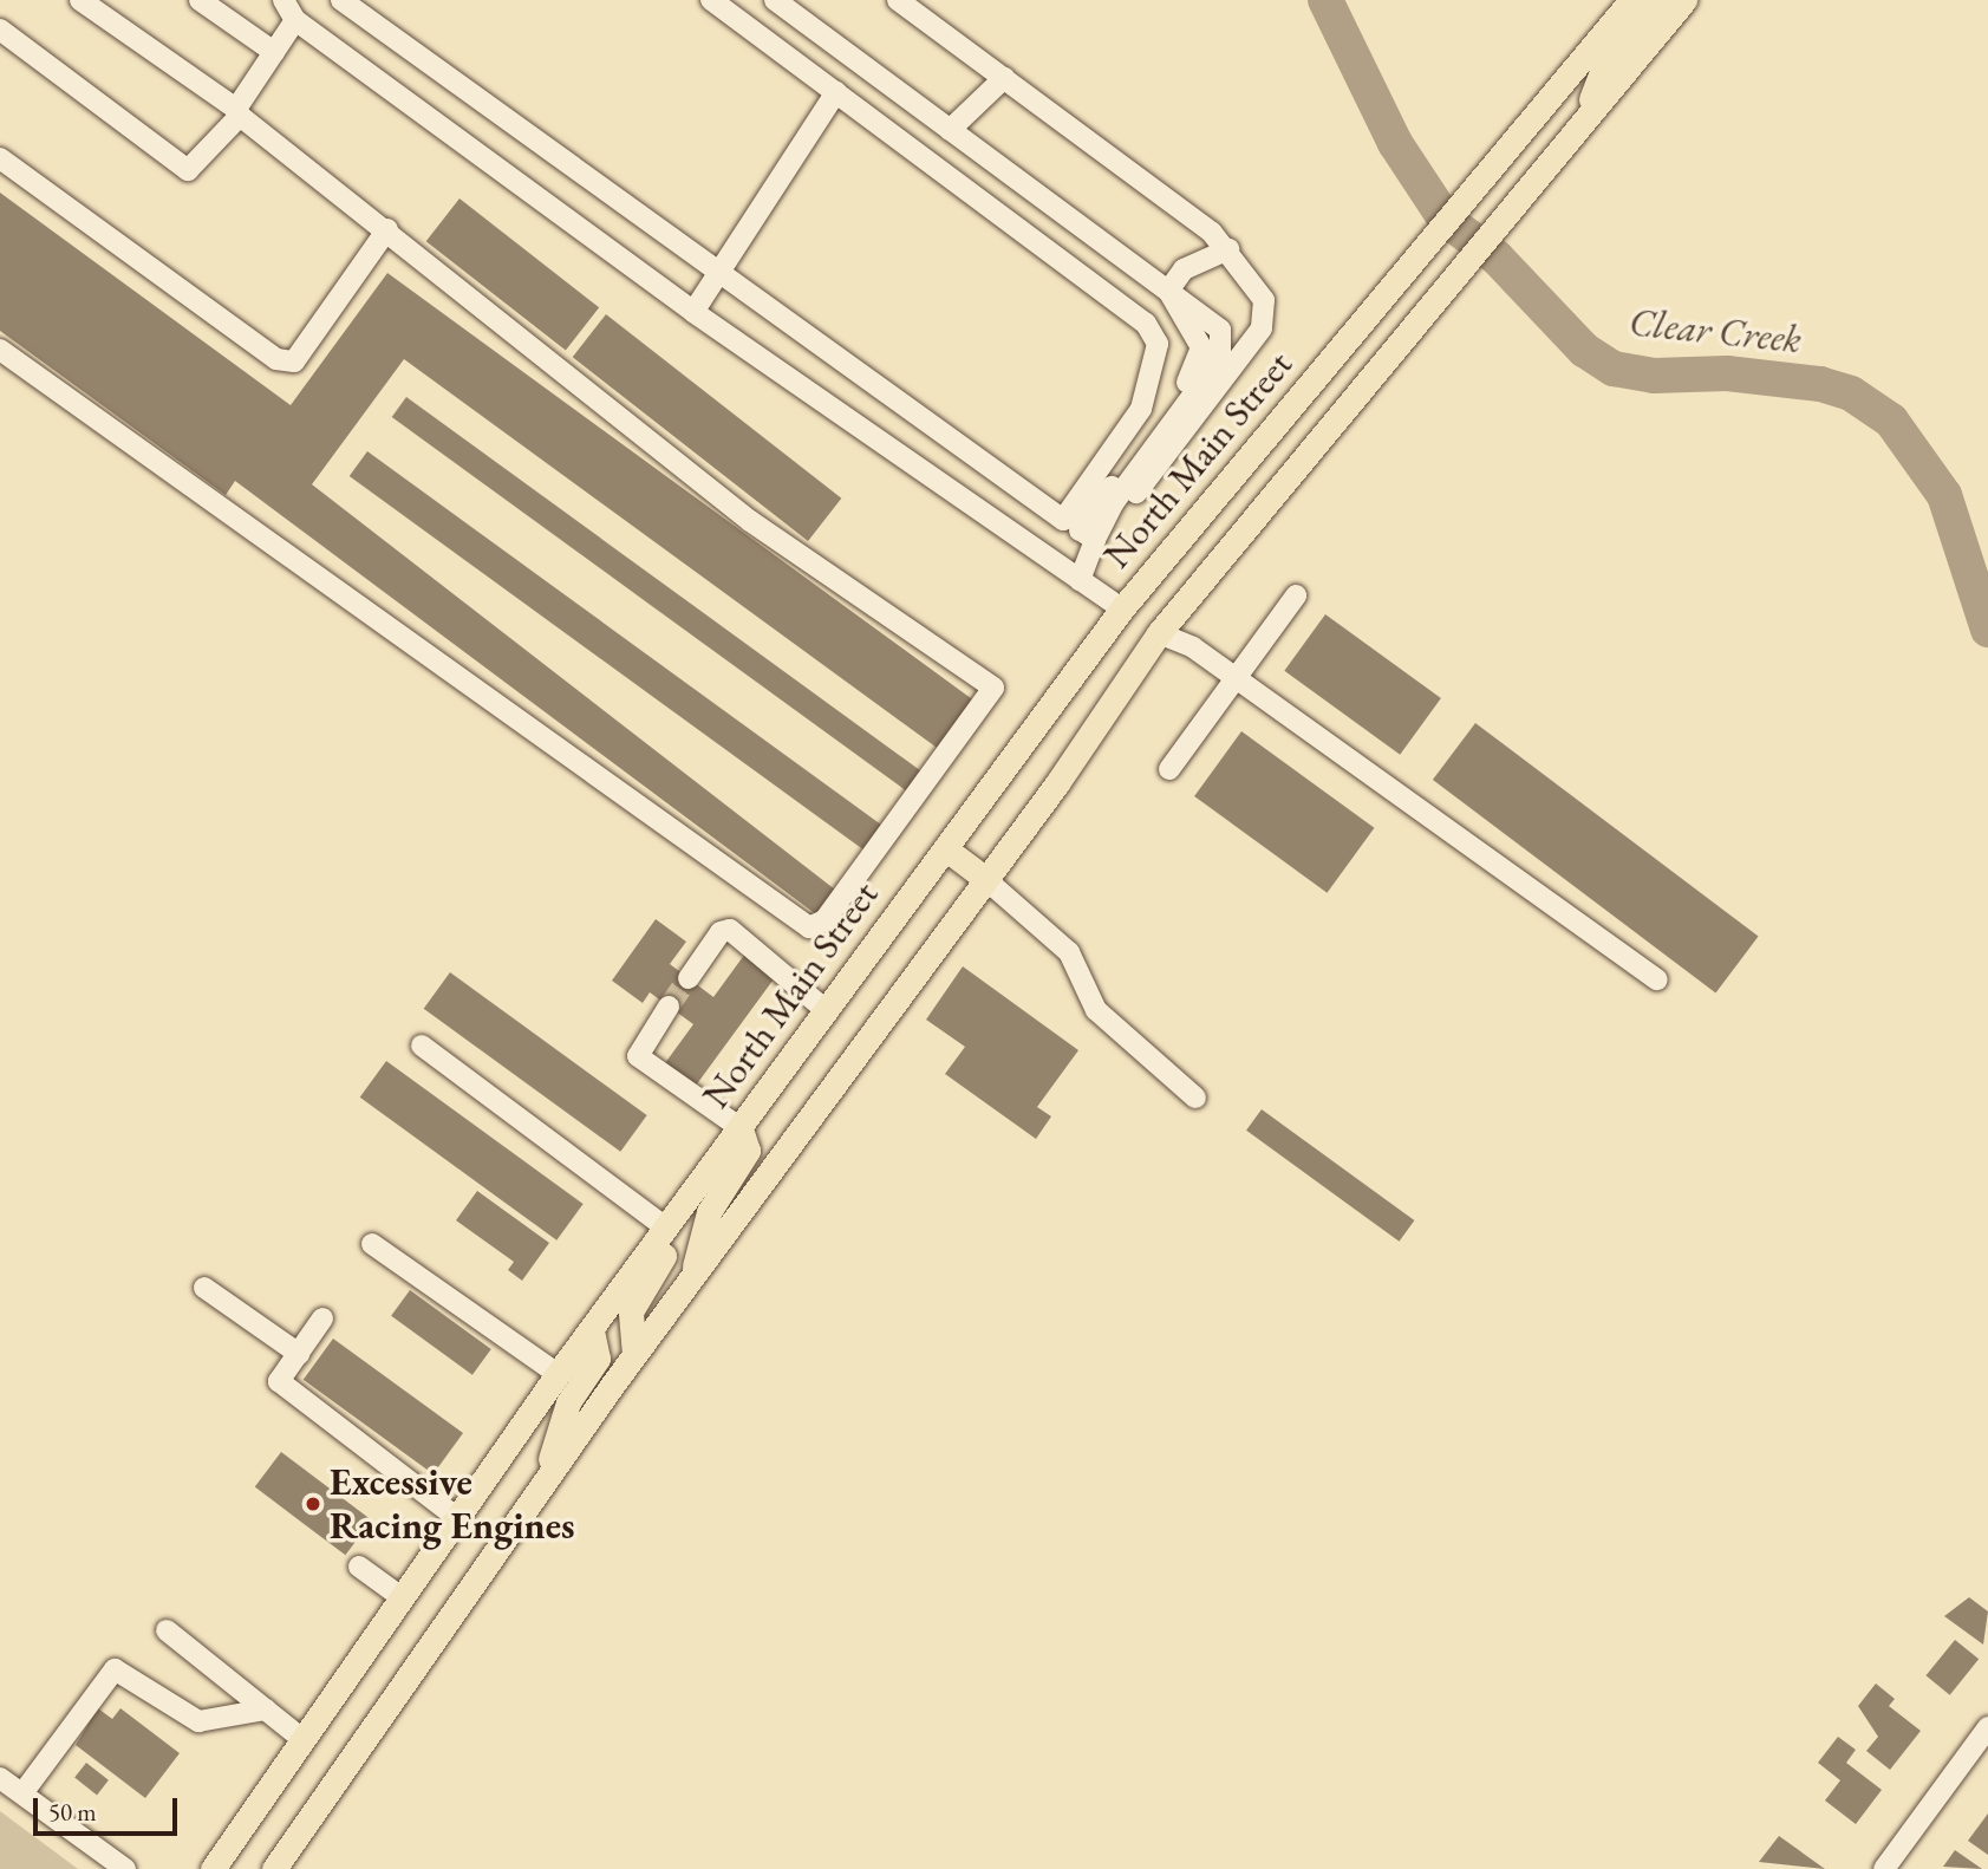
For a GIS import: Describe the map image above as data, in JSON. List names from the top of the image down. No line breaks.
{"streets":{"main road":["North Main Street"]},"water":["Clear Creek"],"places":["Excessive Racing Engines"],"scale_bar":"50 m"}
